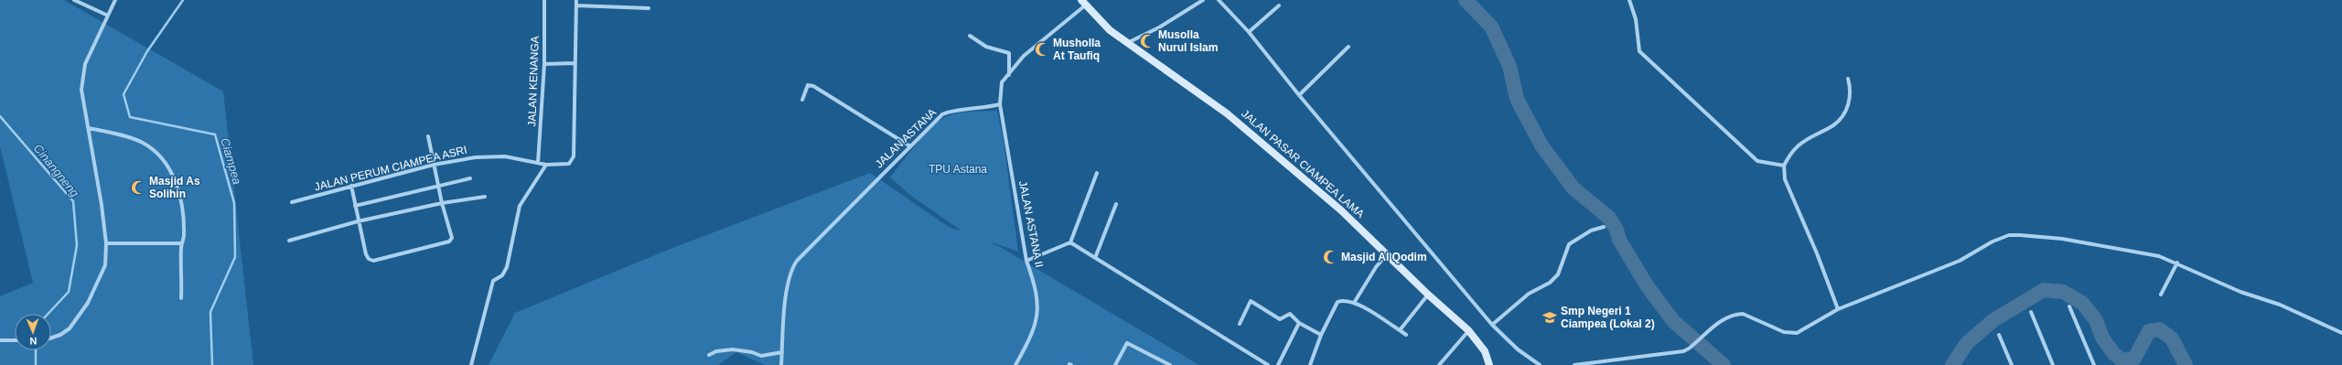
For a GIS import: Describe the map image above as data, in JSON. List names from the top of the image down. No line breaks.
{"streets":{"main road":["JALAN PASAR CIAMPEA LAMA"],"street":["JALAN KENANGA","JALAN ASTANA","JALAN PERUM CIAMPEA ASRI","JALAN ASTANA II"]},"crossings":[["JALAN KENANGA","JALAN PERUM CIAMPEA ASRI"],["JALAN ASTANA","JALAN ASTANA II"]],"water":["Ciampea","Cinangneng"],"parks":["TPU Astana"],"places":{"mosque":["Musolla Nurul Islam","Musholla At Taufiq","Masjid As Solihin","Masjid Al Qodim"],"school or university":["Smp Negeri 1 Ciampea (Lokal 2)"]},"north":"bottom"}
